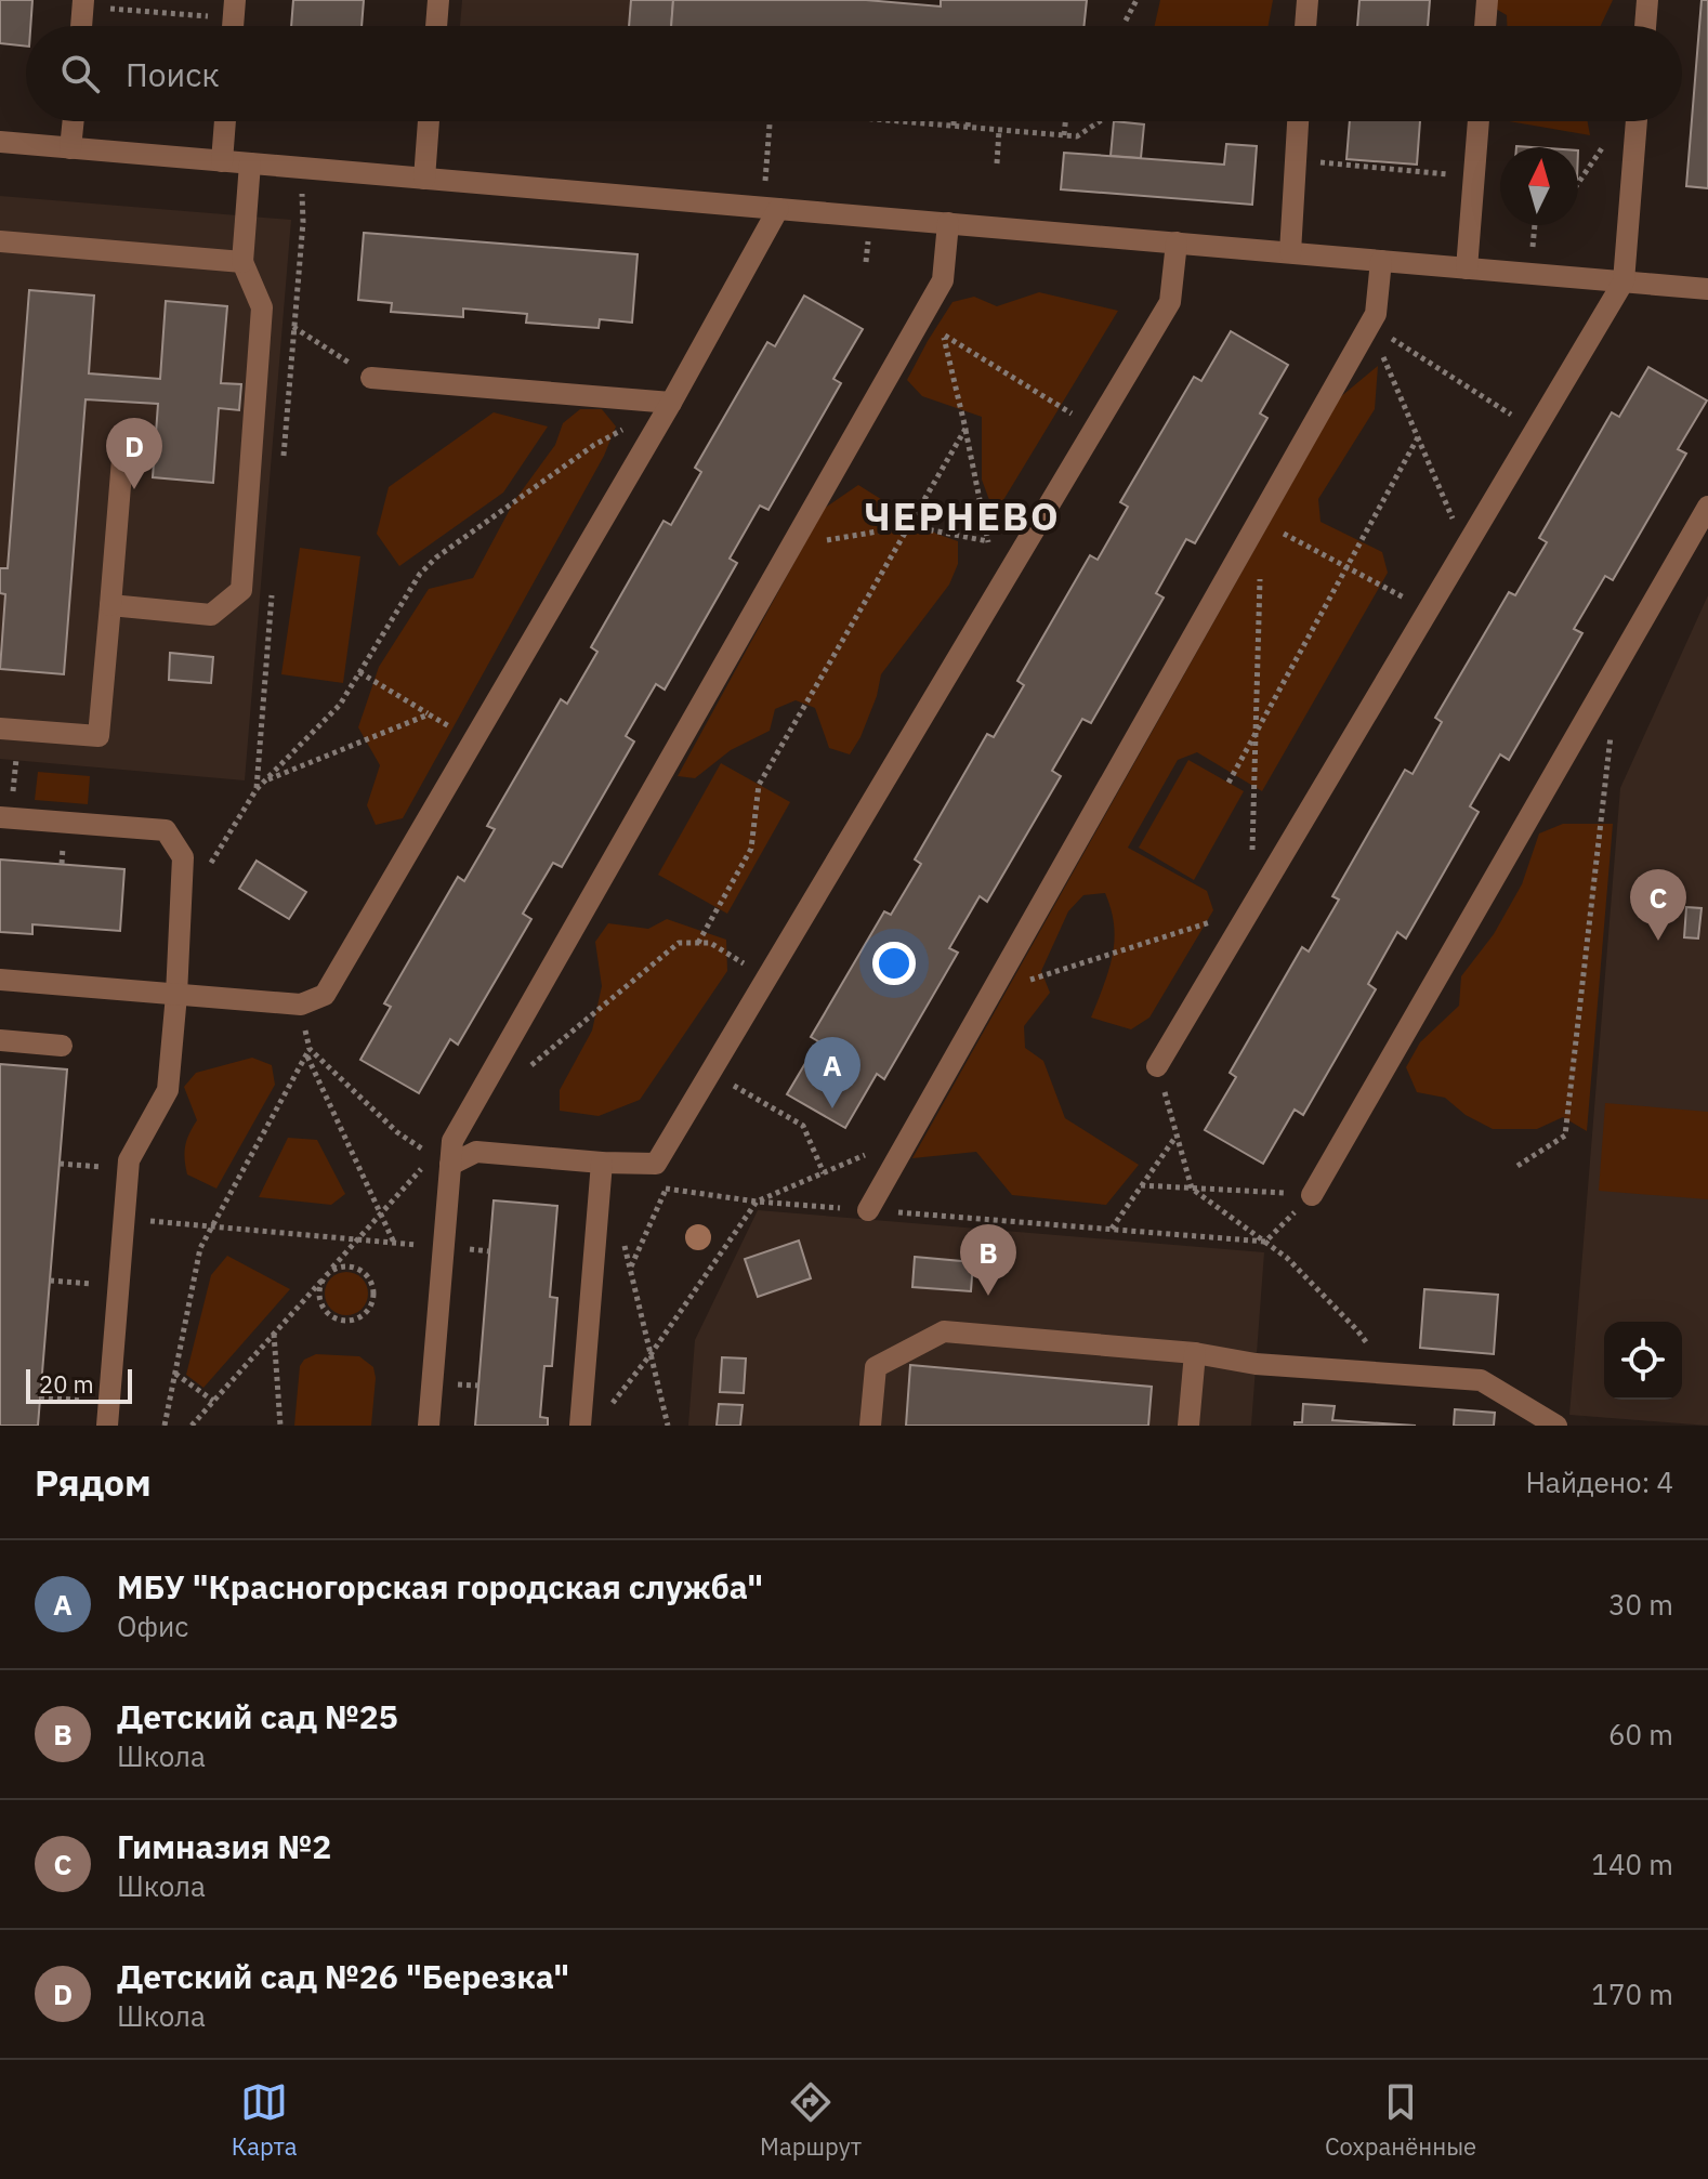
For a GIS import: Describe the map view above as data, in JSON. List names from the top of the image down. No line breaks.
{"districts":["ЧЕРНЕВО"],"scale_bar":"20 m","north":"top","page":{"search":"Поиск","pins":["D","C","A","B"],"scale":"20 m","heading":["Рядом","Найдено: 4"],"list":[{"mark":"A","name":"МБУ \"Красногорская городская служба\"","note":"Офис","value":"30 m"},{"mark":"B","name":"Детский сад №25","note":"Школа","value":"60 m"},{"mark":"C","name":"Гимназия №2","note":"Школа","value":"140 m"},{"mark":"D","name":"Детский сад №26 \"Березка\"","note":"Школа","value":"170 m"}],"nav":["Карта","Маршрут","Сохранённые"]}}
